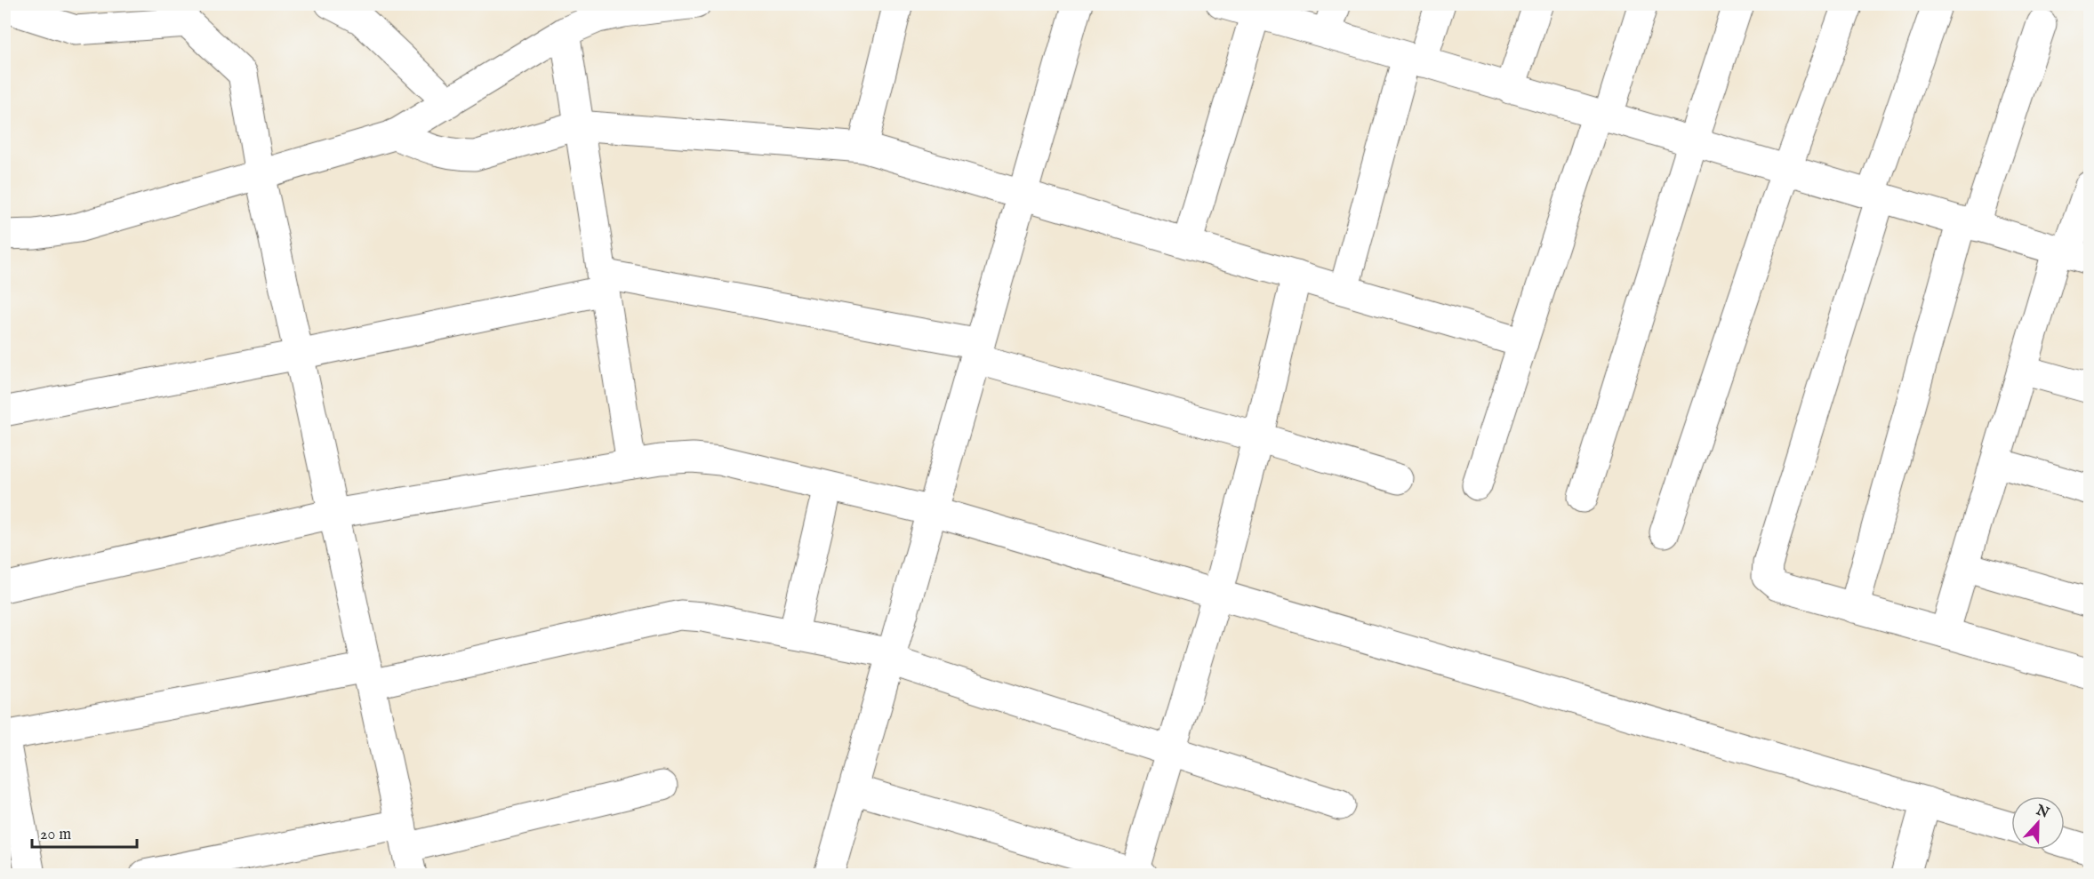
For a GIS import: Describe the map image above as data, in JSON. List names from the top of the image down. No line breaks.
{"scale_bar":"20 m","north":"top"}
